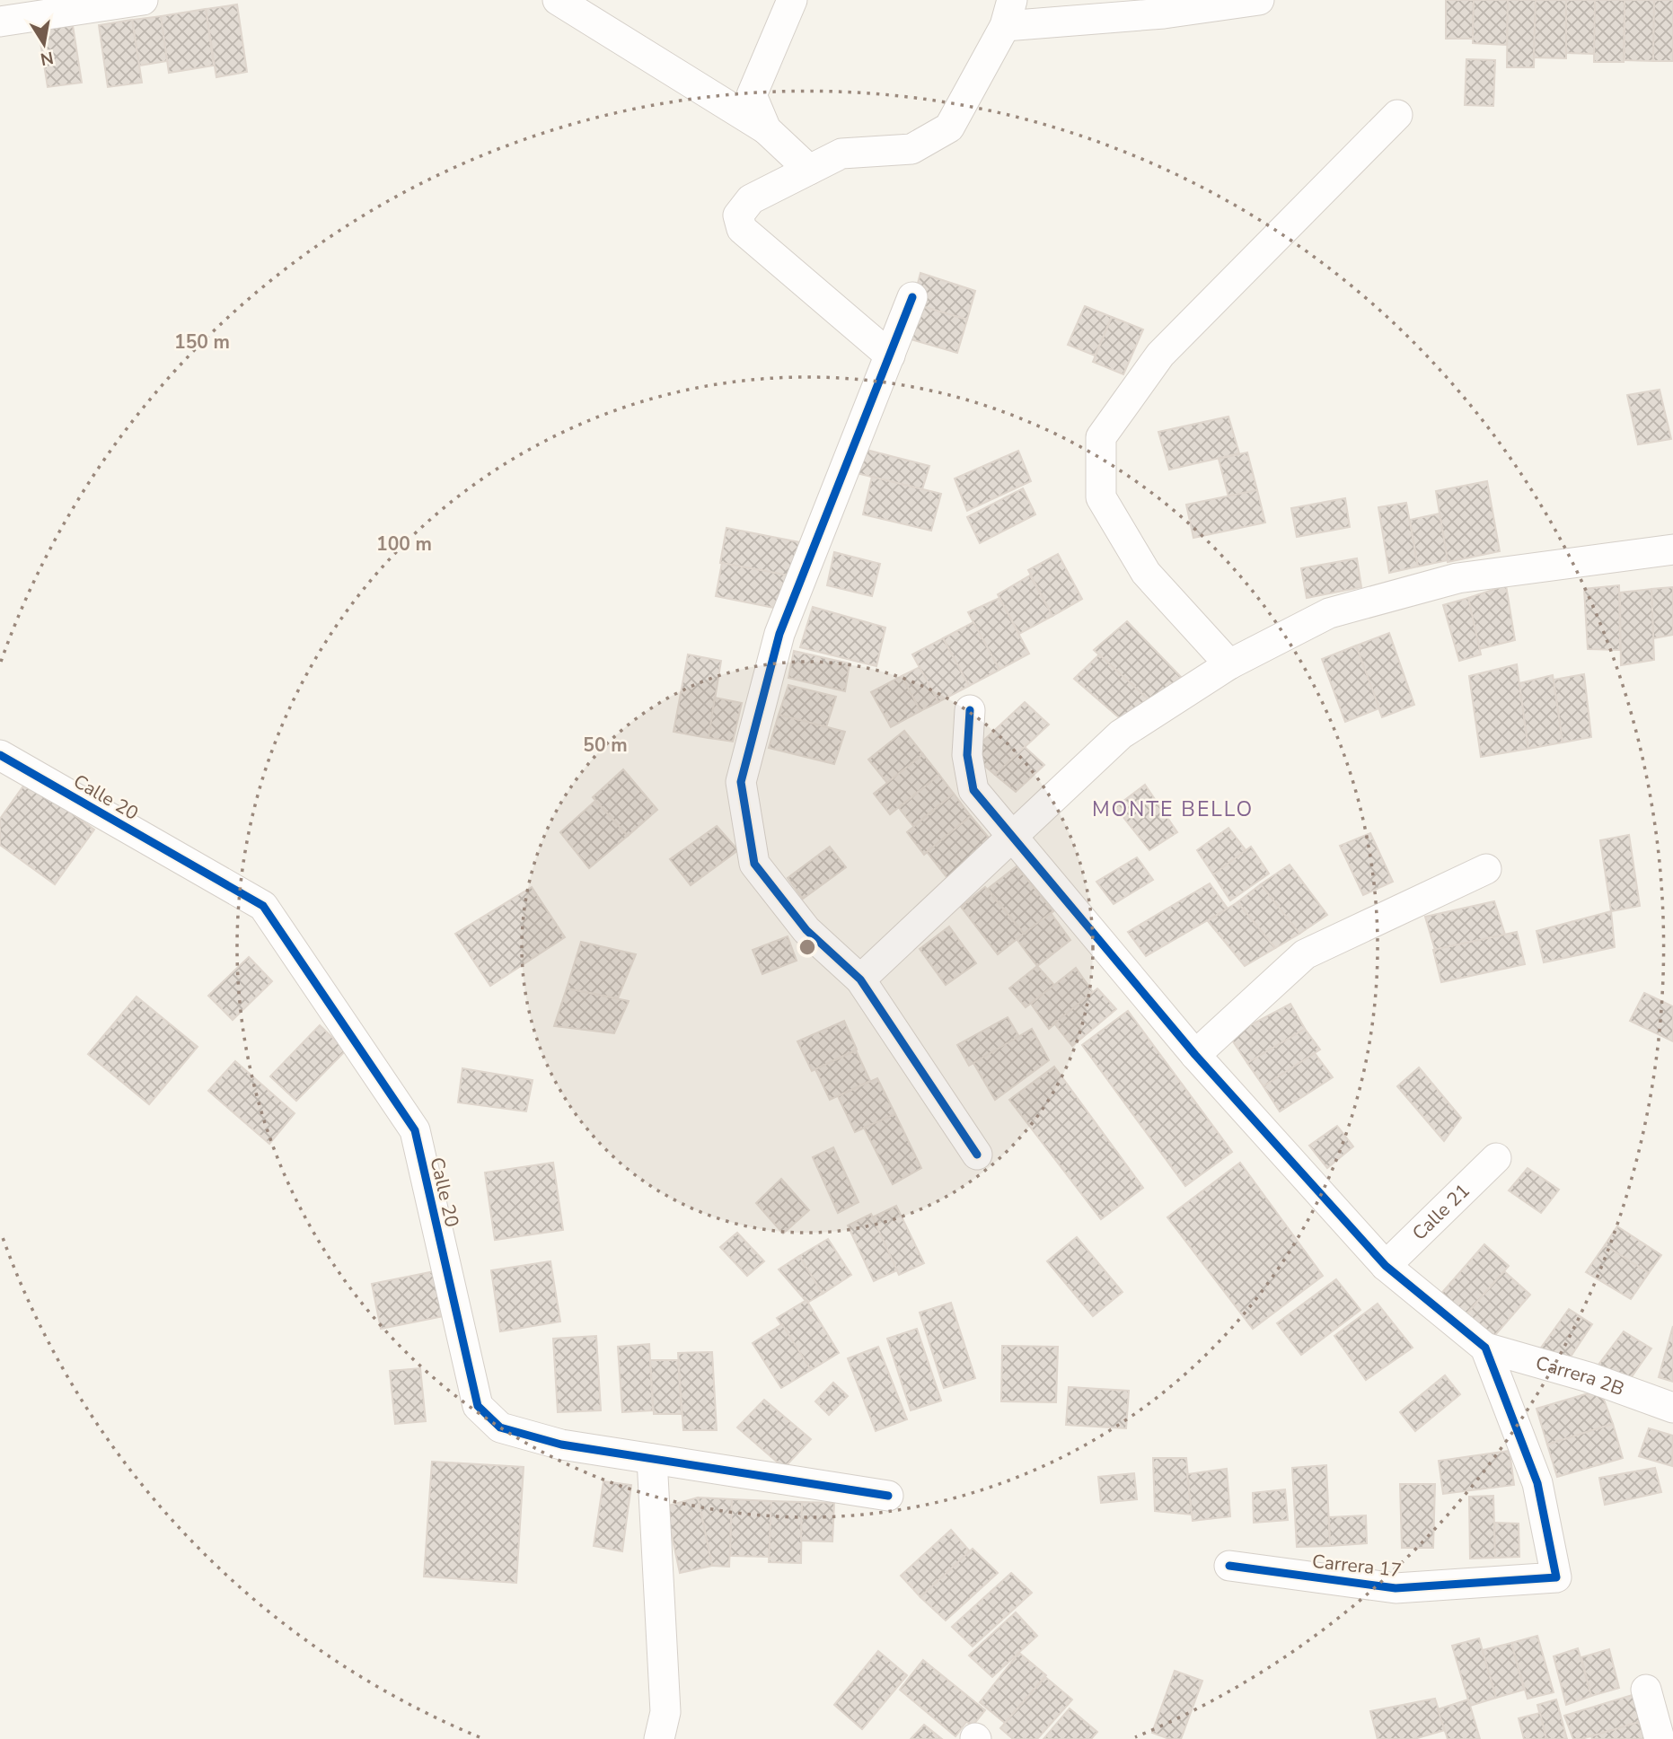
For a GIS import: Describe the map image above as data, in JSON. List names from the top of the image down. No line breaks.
{"streets":{"street":["Calle 20","Calle 21","Carrera 2B","Carrera 17"]},"crossings":[["Carrera 2B","Carrera 17"]],"districts":["MONTE BELLO"],"north":"bottom","rings":["150 m","100 m","50 m"]}
